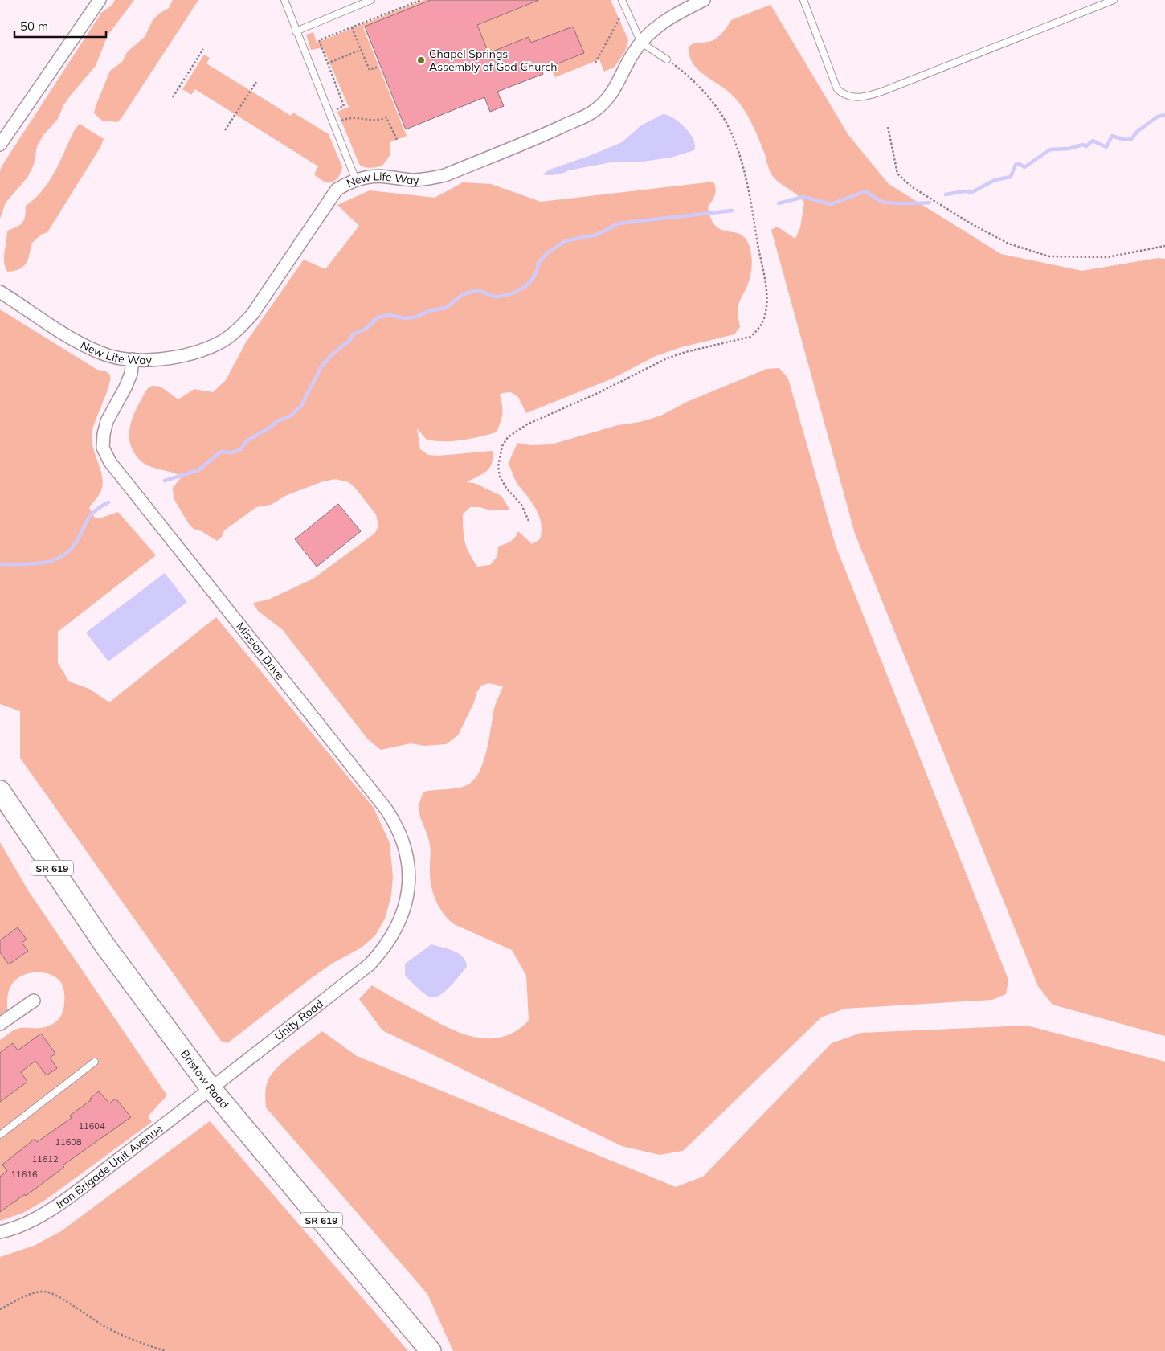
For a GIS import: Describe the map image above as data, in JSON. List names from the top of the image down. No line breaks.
{"streets":{"main road":["SR 619","Bristow Road"],"street":["New Life Way","Mission Drive","Unity Road","Iron Brigade Unit Avenue"]},"crossings":[["New Life Way","Mission Drive"],["Mission Drive","Unity Road"],["Unity Road","Bristow Road"],["Unity Road","Iron Brigade Unit Avenue"],["Bristow Road","Iron Brigade Unit Avenue"]],"places":["Chapel Springs Assembly of God Church"],"house_numbers":["11604","11608","11612","11616"],"scale_bar":"50 m"}
